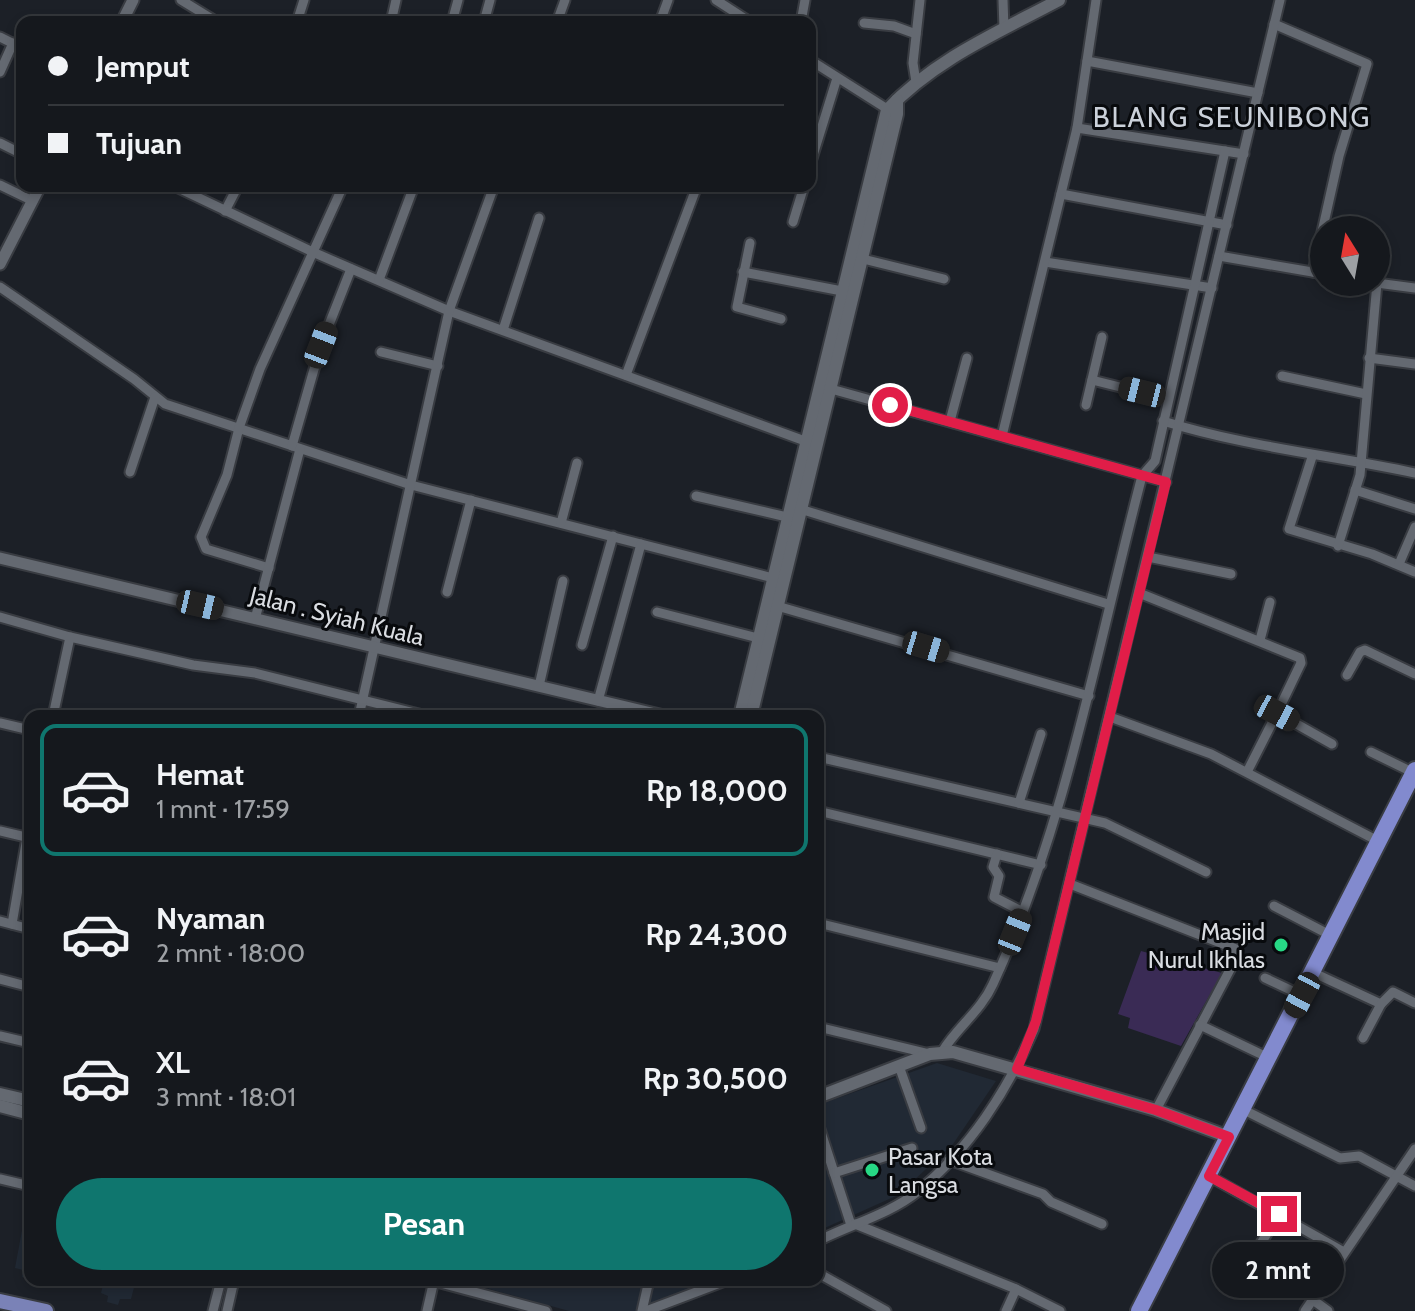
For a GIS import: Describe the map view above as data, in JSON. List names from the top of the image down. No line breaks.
{"streets":{"street":["Jalan . Syiah Kuala"]},"districts":["BLANG SEUNIBONG"],"places":["Masjid Nurul Ikhlas","Pasar Kota Langsa"],"north":"top","page":{"banner":["Jemput","Tujuan"],"list":[{"name":"Hemat","note":"1 mnt · 17:59","value":"Rp 18,000"},{"name":"Nyaman","note":"2 mnt · 18:00","value":"Rp 24,300"},{"name":"XL","note":"3 mnt · 18:01","value":"Rp 30,500"}],"buttons":"Pesan","bubble":"2 mnt"}}
